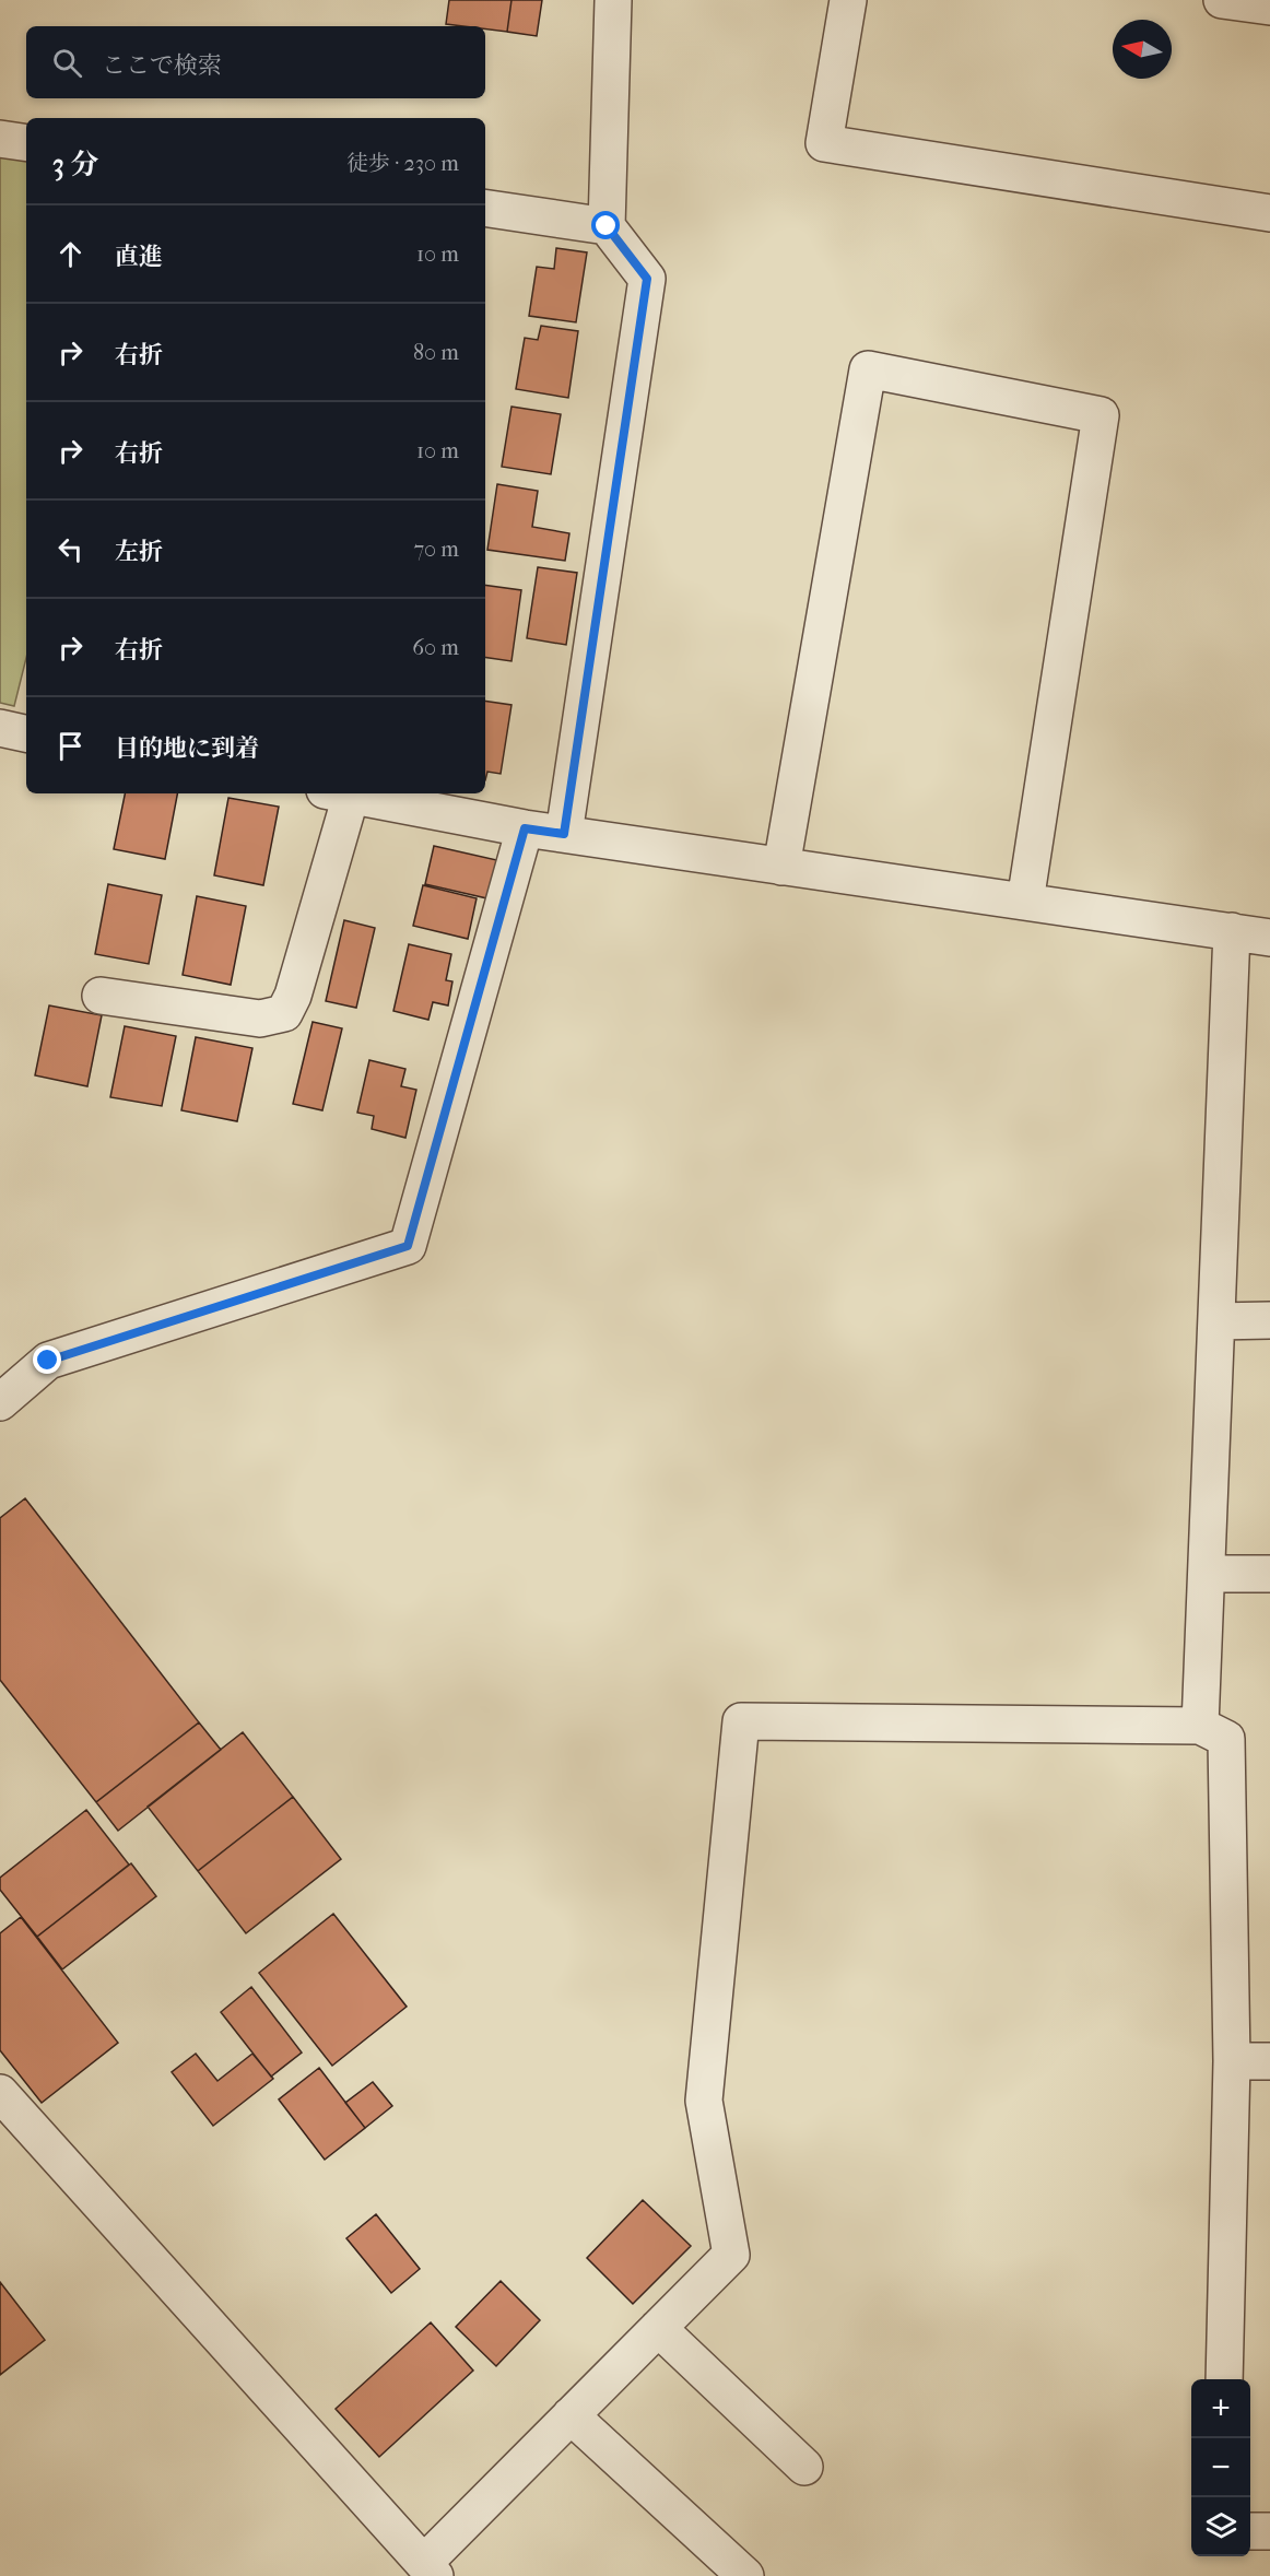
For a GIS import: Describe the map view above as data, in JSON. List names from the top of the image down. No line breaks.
{"north":"left","page":{"search":"ここで検索","heading":["3 分","徒歩 · 230 m"],"list":[["直進","10 m"],["右折","80 m"],["右折","10 m"],["左折","70 m"],["右折","60 m"],"目的地に到着"],"map_buttons":["+","−"]}}
